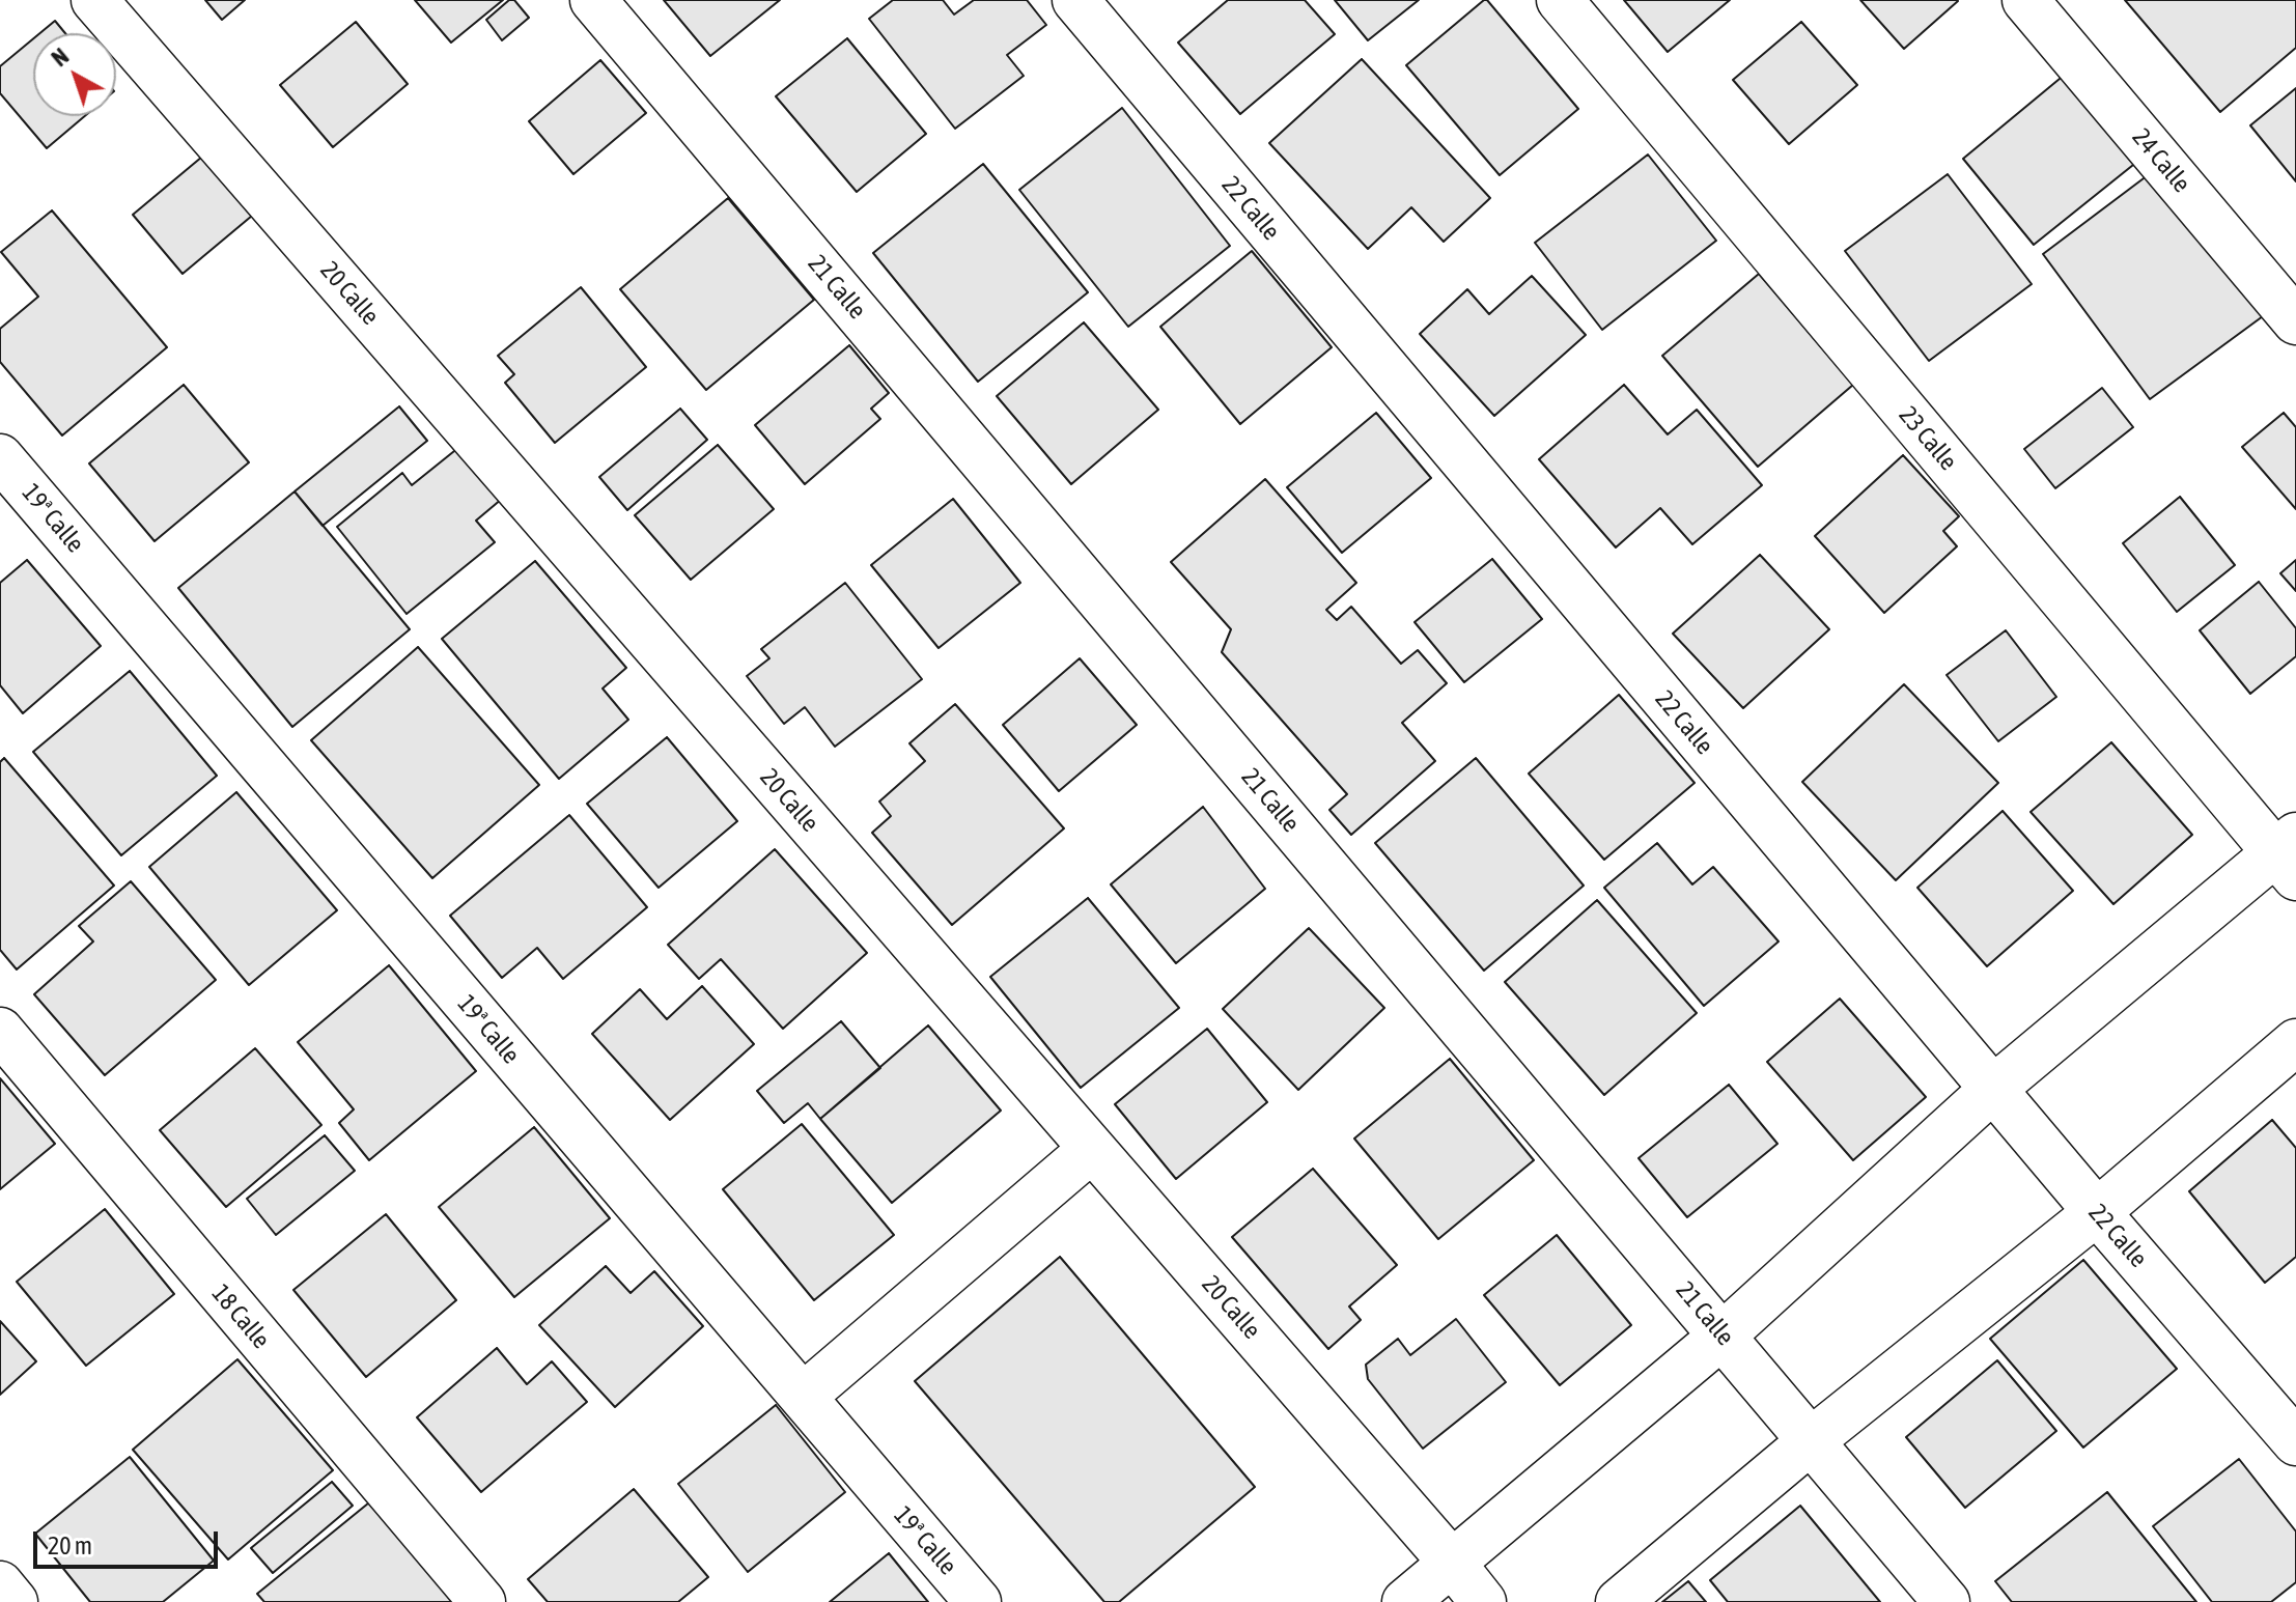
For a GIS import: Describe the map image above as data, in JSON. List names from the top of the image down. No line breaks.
{"streets":{"street":["24 Calle","22 Calle","21 Calle","20 Calle","23 Calle","19ª Calle","18 Calle"]},"scale_bar":"20 m","north":"top left"}
